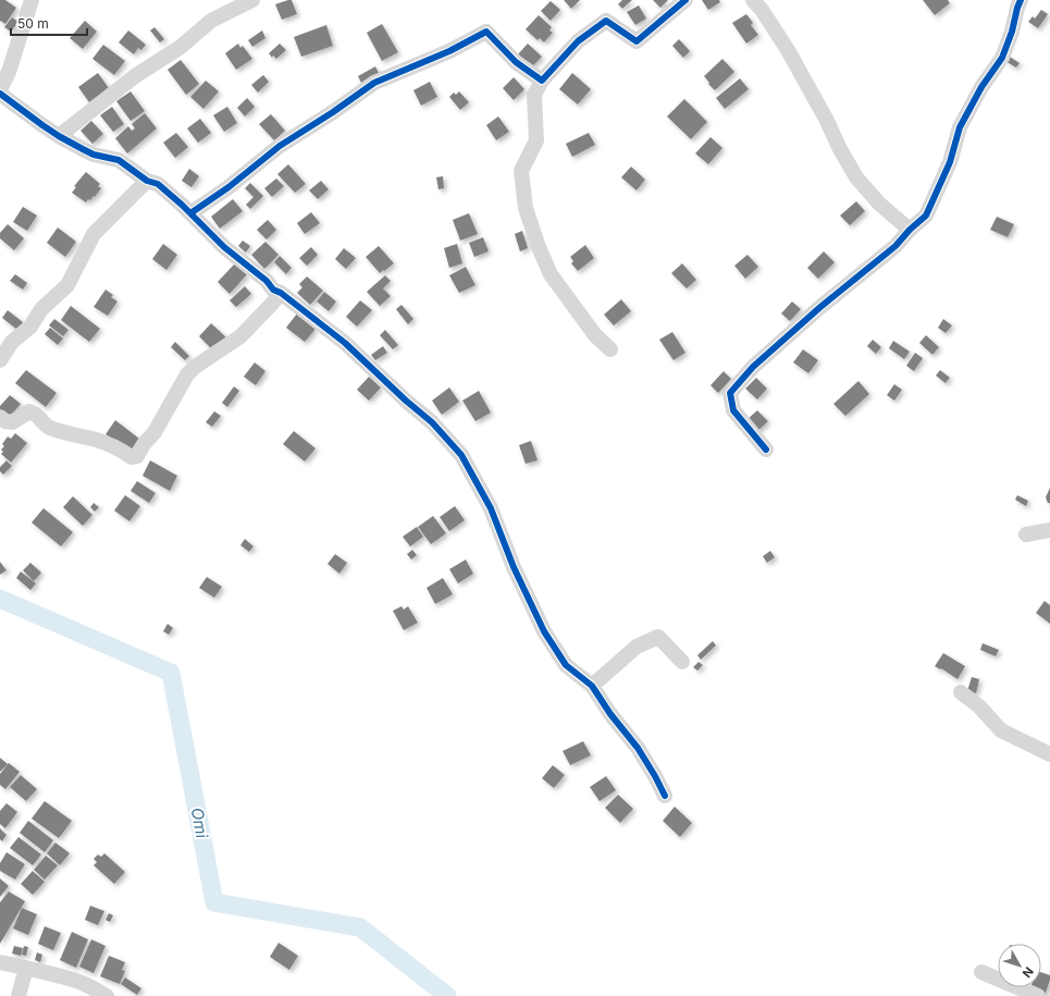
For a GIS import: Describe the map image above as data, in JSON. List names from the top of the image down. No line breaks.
{"water":["Omi"],"scale_bar":"50 m","north":"bottom right"}
